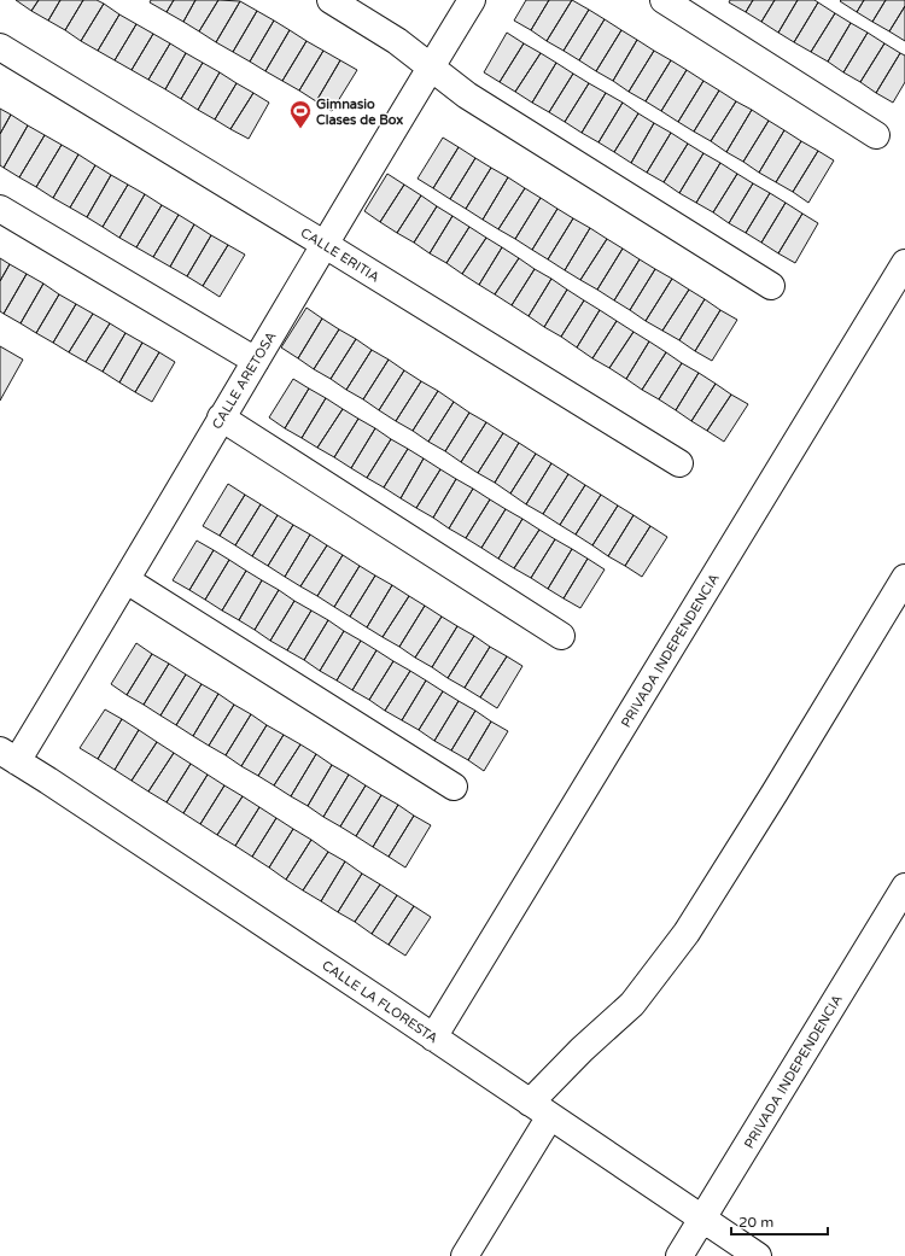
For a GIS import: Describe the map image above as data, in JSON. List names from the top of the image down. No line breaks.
{"streets":{"street":["CALLE ERITIA","CALLE ARETOSA","PRIVADA INDEPENDENCIA","CALLE LA FLORESTA"]},"crossings":[["CALLE ERITIA","CALLE ARETOSA"],["CALLE ARETOSA","CALLE LA FLORESTA"],["PRIVADA INDEPENDENCIA","CALLE LA FLORESTA"]],"places":{"sports":["Gimnasio Clases de Box"]},"scale_bar":"20 m"}
